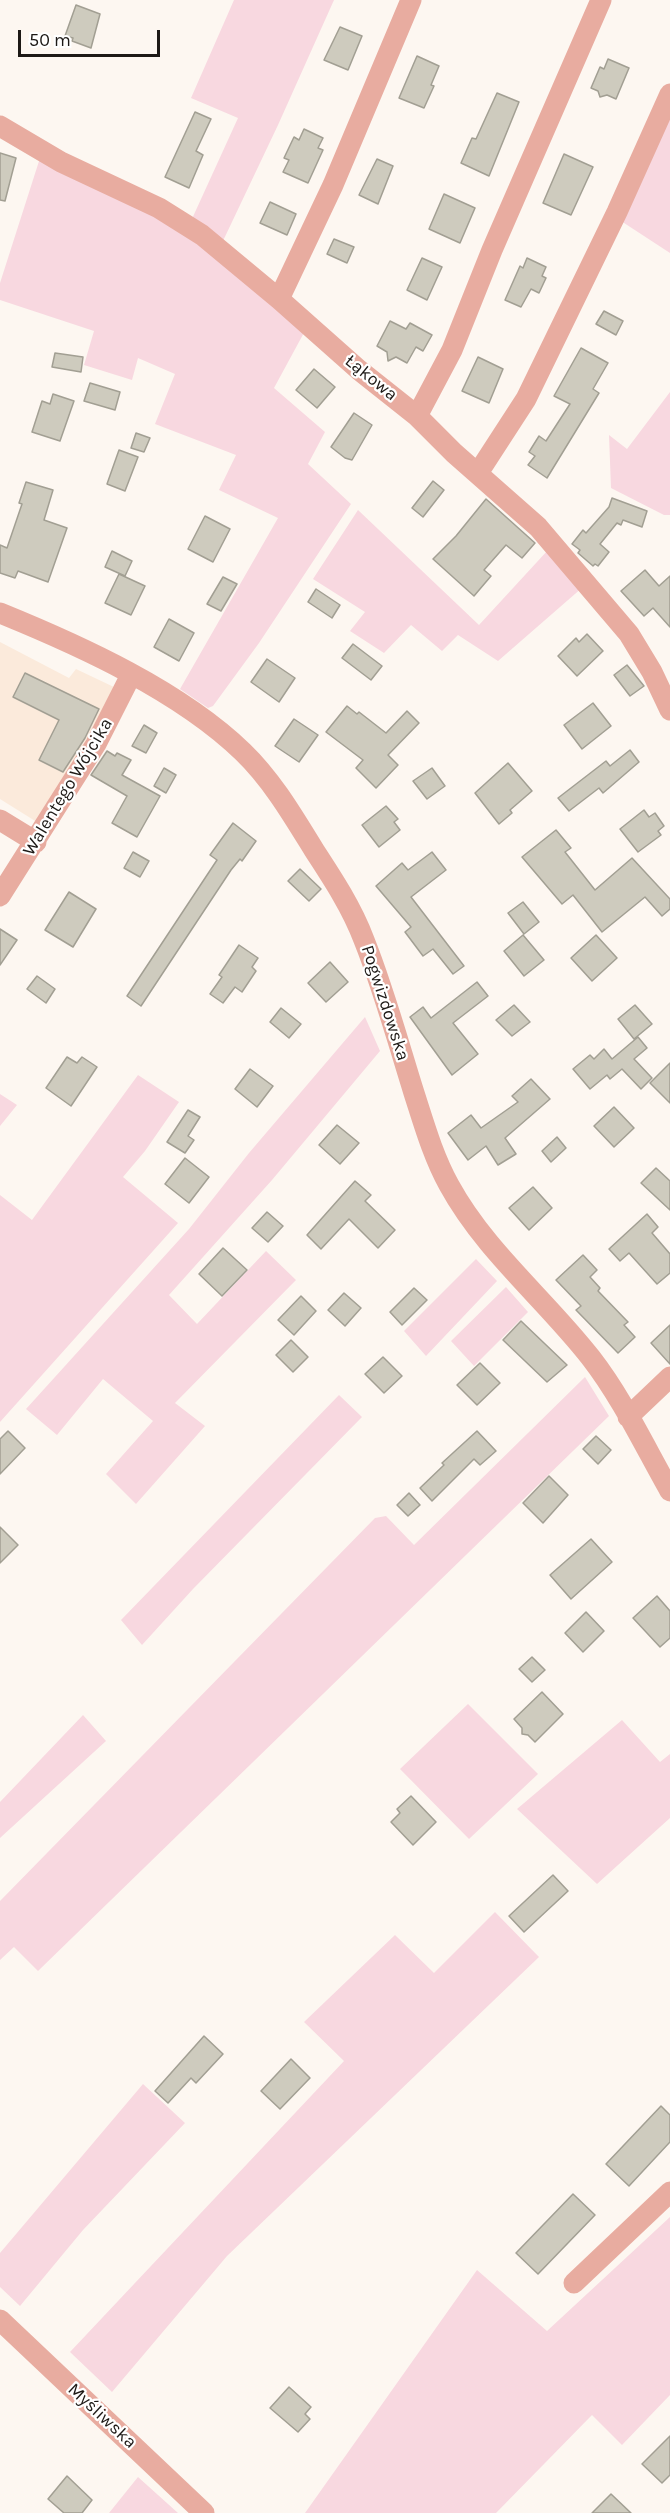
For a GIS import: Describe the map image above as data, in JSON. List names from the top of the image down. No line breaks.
{"streets":{"street":["Łąkowa","Walentego Wójcika","Pogwizdowska","Myśliwska"]},"crossings":[["Walentego Wójcika","Pogwizdowska"]],"scale_bar":"50 m"}
